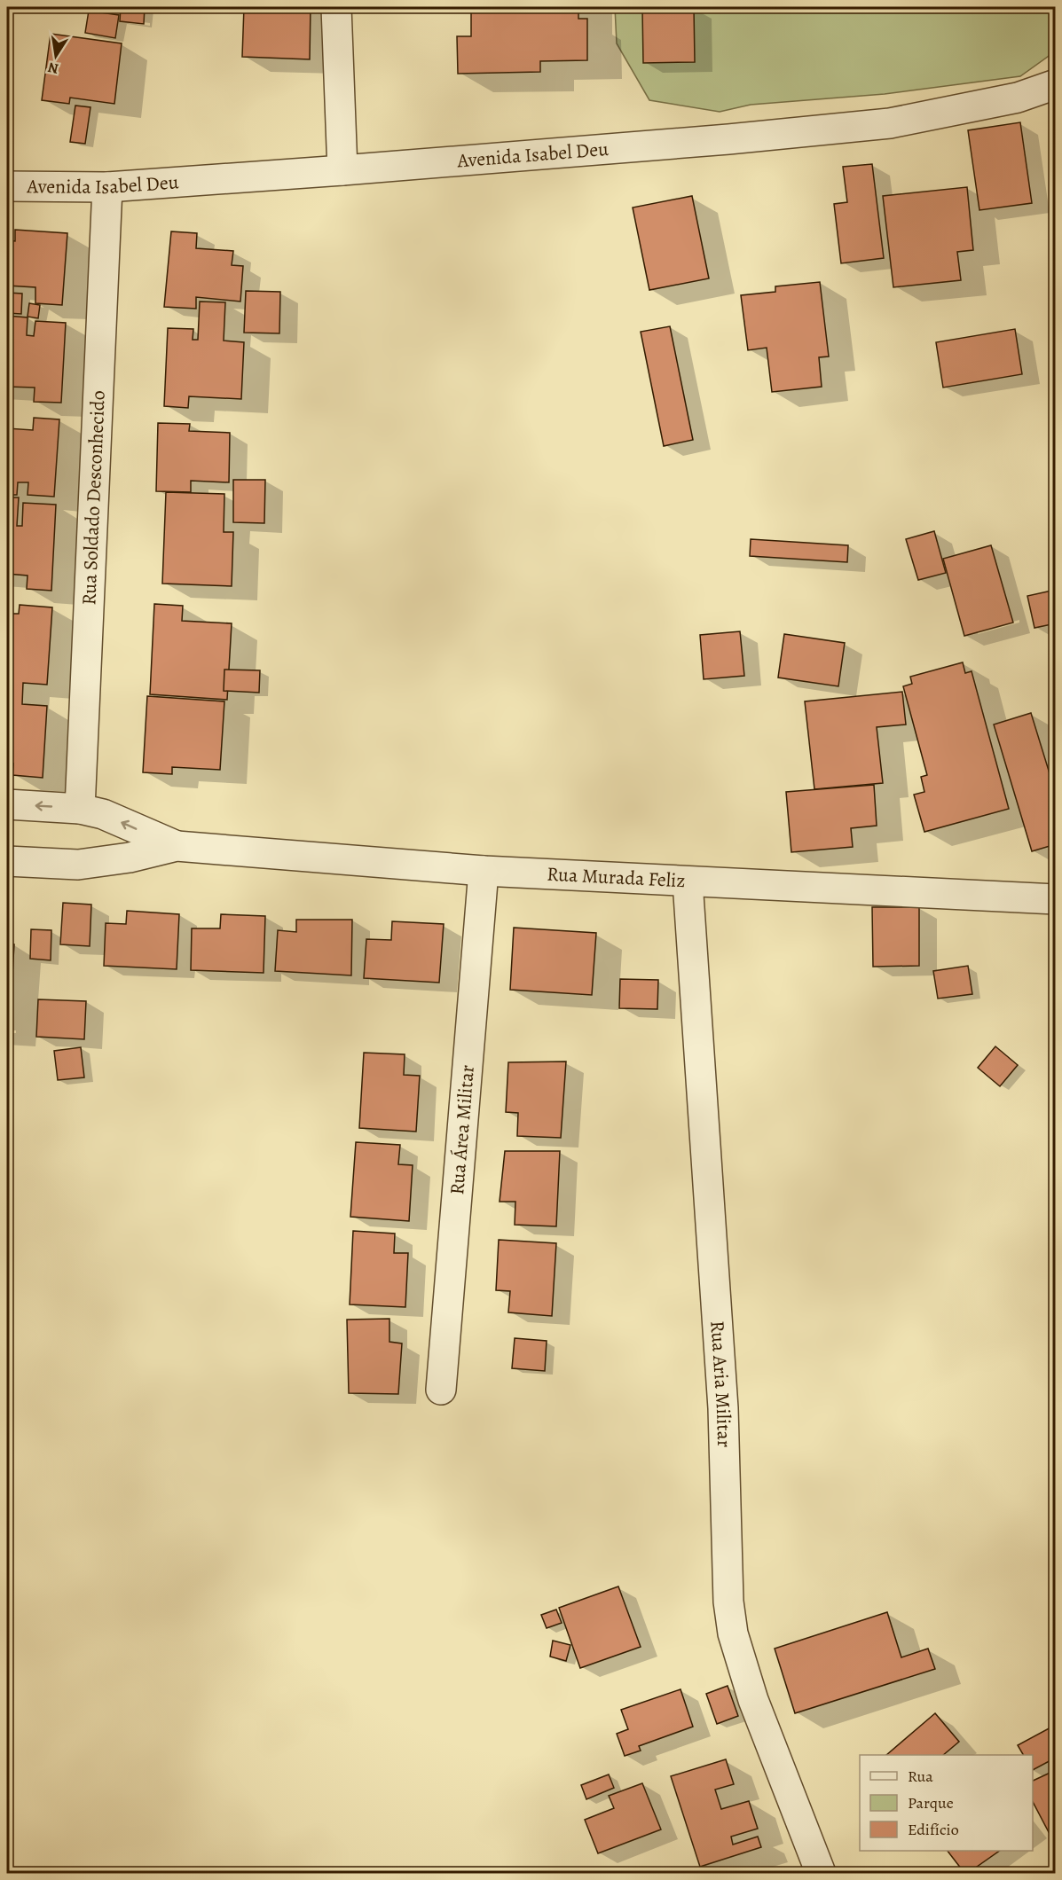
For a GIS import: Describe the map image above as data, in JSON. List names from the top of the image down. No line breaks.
{"streets":{"street":["Avenida Isabel Deu","Rua Soldado Desconhecido","Rua Murada Feliz","Rua Área Militar","Rua Aria Militar"]},"crossings":[["Avenida Isabel Deu","Rua Soldado Desconhecido"],["Rua Soldado Desconhecido","Rua Murada Feliz"],["Rua Murada Feliz","Rua Área Militar"],["Rua Murada Feliz","Rua Aria Militar"]],"legend":["Rua","Parque","Edifício"],"north":"bottom"}
